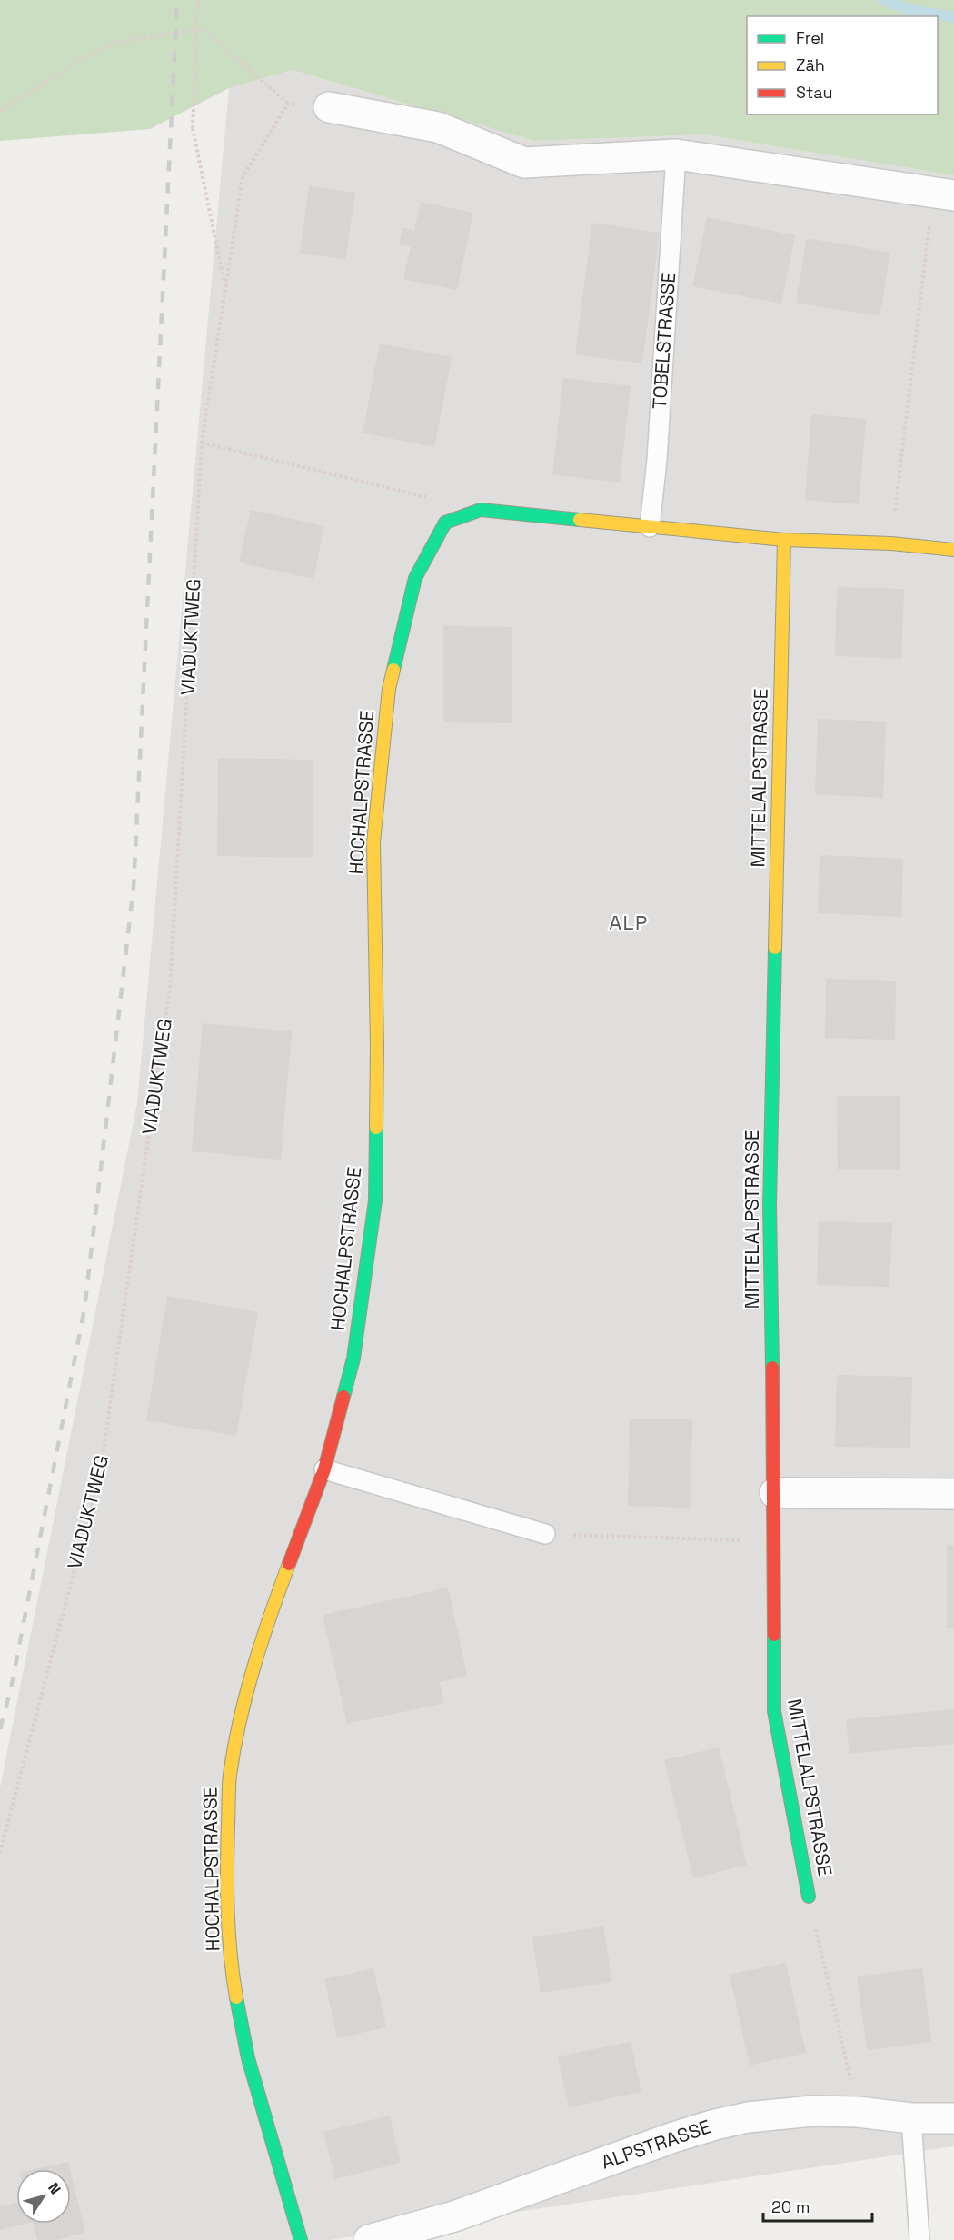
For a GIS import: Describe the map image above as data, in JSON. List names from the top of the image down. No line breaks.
{"streets":{"street":["MITTELALPSTRASSE","HOCHALPSTRASSE","ALPSTRASSE"],"lane":["TOBELSTRASSE"],"path":["VIADUKTWEG"]},"crossings":[["TOBELSTRASSE","HOCHALPSTRASSE"],["MITTELALPSTRASSE","HOCHALPSTRASSE"]],"districts":["ALP"],"legend":["Frei","Zäh","Stau"],"scale_bar":"20 m","north":"top right"}
